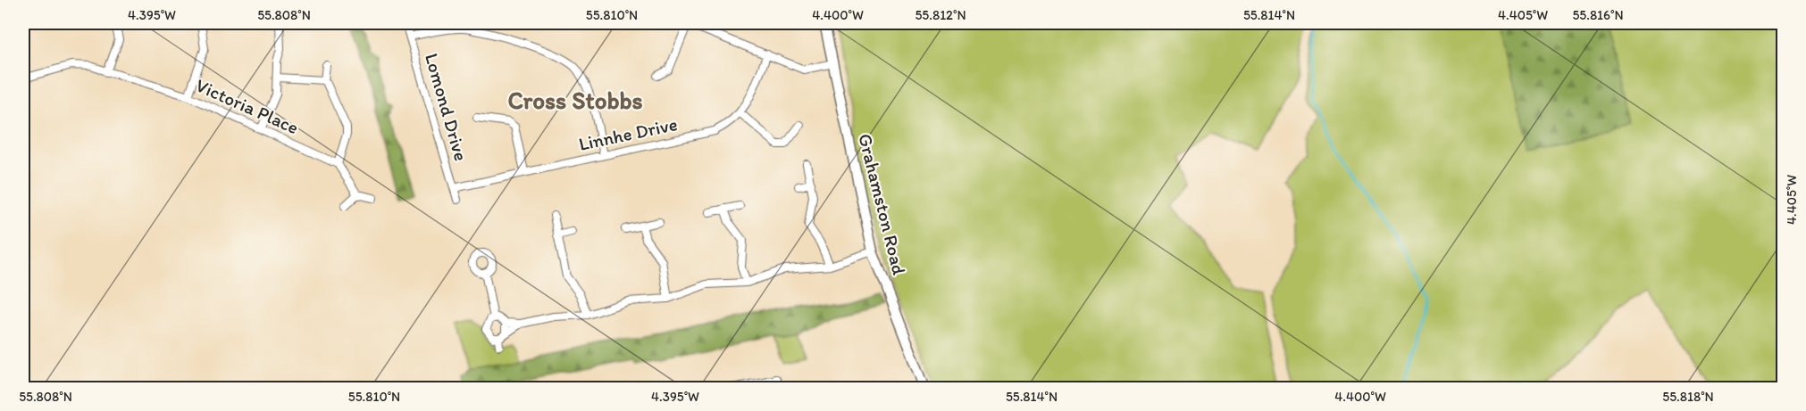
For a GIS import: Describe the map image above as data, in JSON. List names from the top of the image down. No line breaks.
{"streets":{"main road":["Grahamston Road"],"street":["Victoria Place","Lomond Drive","Linnhe Drive"]},"crossings":[["Lomond Drive","Linnhe Drive"]],"districts":["Cross Stobbs"],"coordinates":["4.395°W","55.808°N","55.810°N","4.400°W","55.812°N","55.814°N","4.405°W","55.816°N","55.818°N"]}
